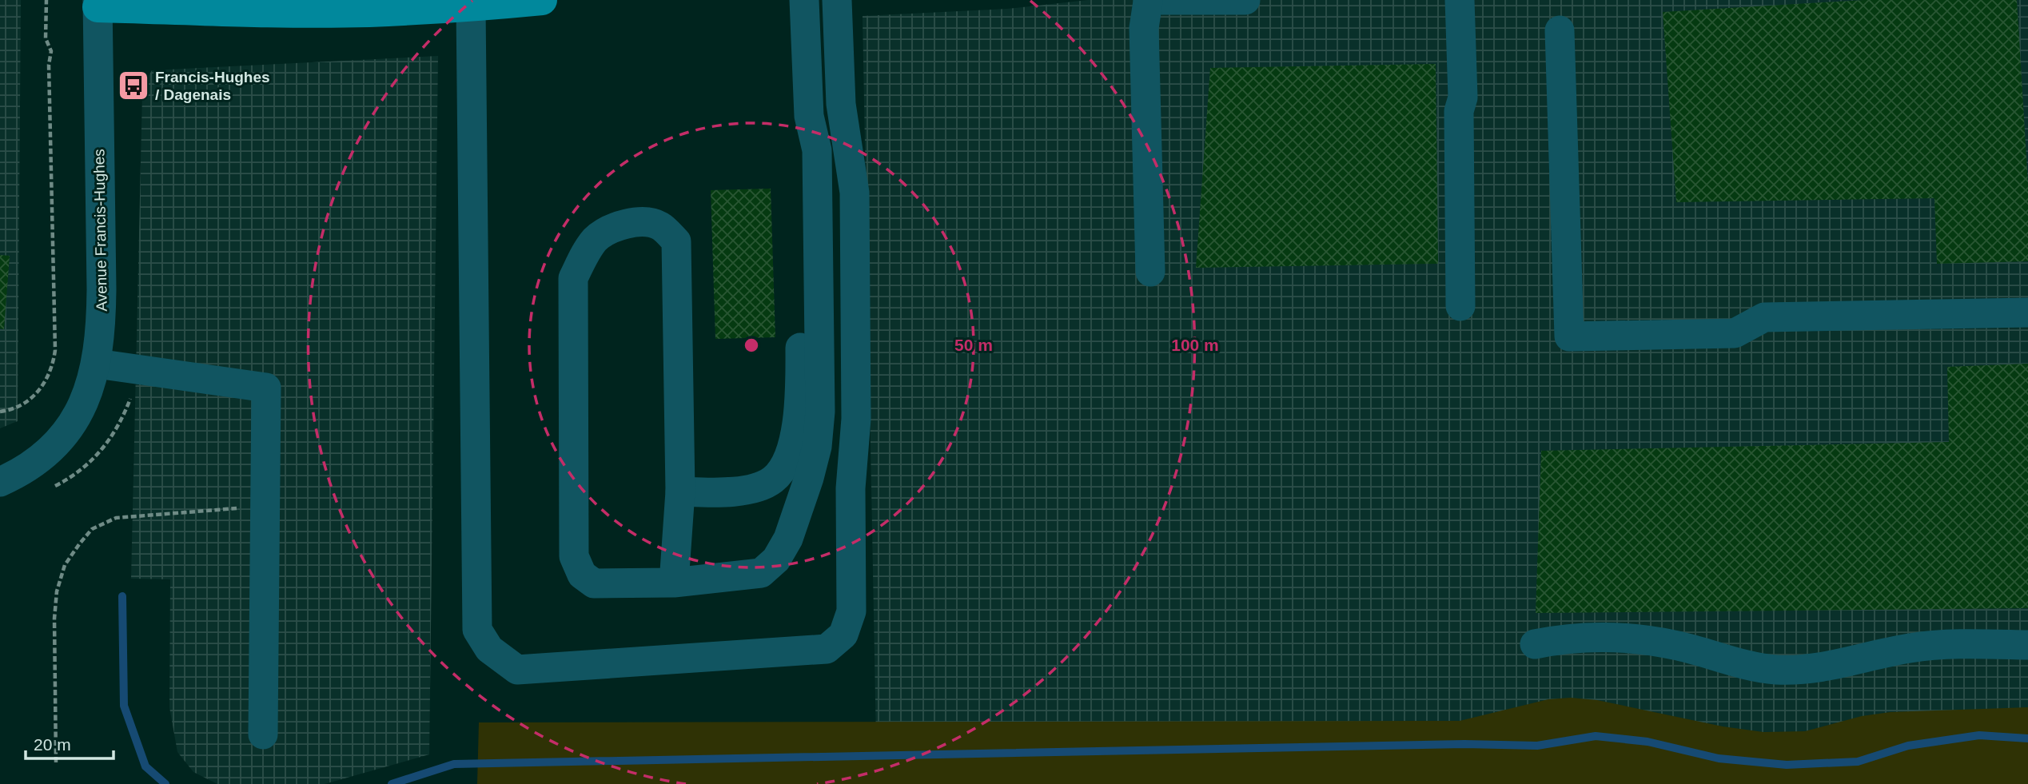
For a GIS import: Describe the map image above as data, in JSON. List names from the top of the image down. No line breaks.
{"streets":{"street":["Avenue Francis-Hughes"]},"places":{"bus stop":["Francis-Hughes / Dagenais"]},"scale_bar":"20 m","rings":["50 m","100 m"]}
